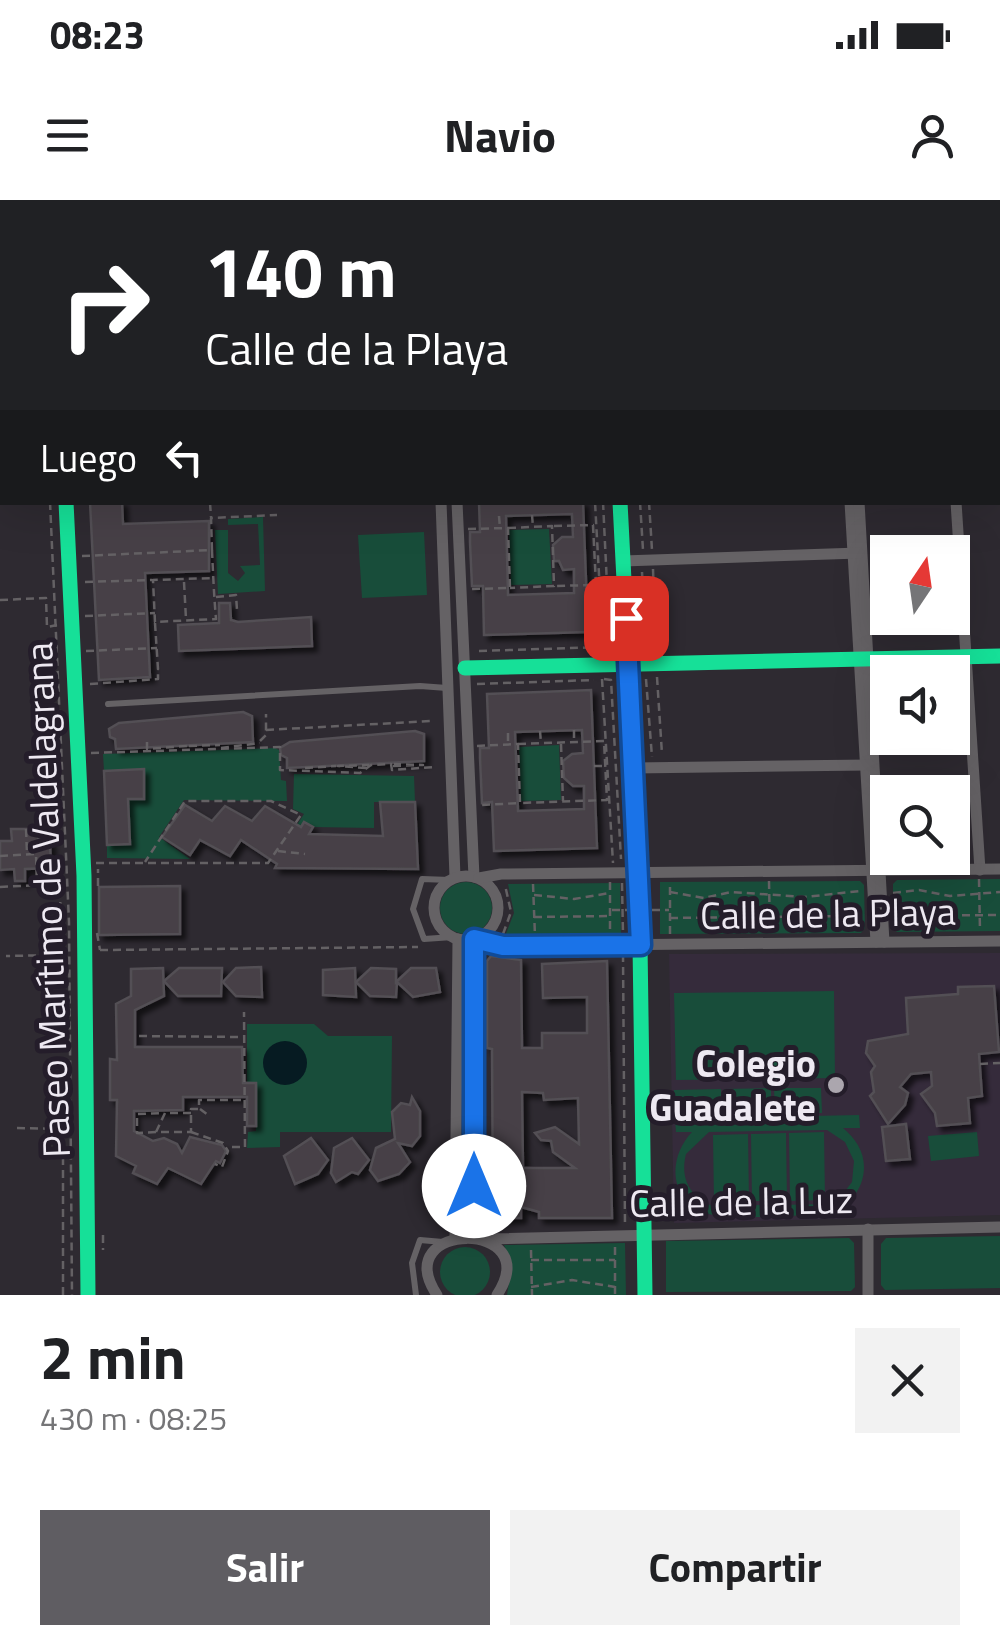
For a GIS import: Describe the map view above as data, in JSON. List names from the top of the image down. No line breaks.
{"streets":{"street":["Paseo Marítimo de Valdelagrana","Calle de la Playa","Calle de la Luz"]},"places":["Colegio Guadalete"],"north":"top","page":{"status":"08:23","header":"Navio","turn":["140 m","Calle de la Playa"],"then":"Luego","heading":["2 min","430 m · 08:25"],"buttons":["Salir","Compartir"]}}
